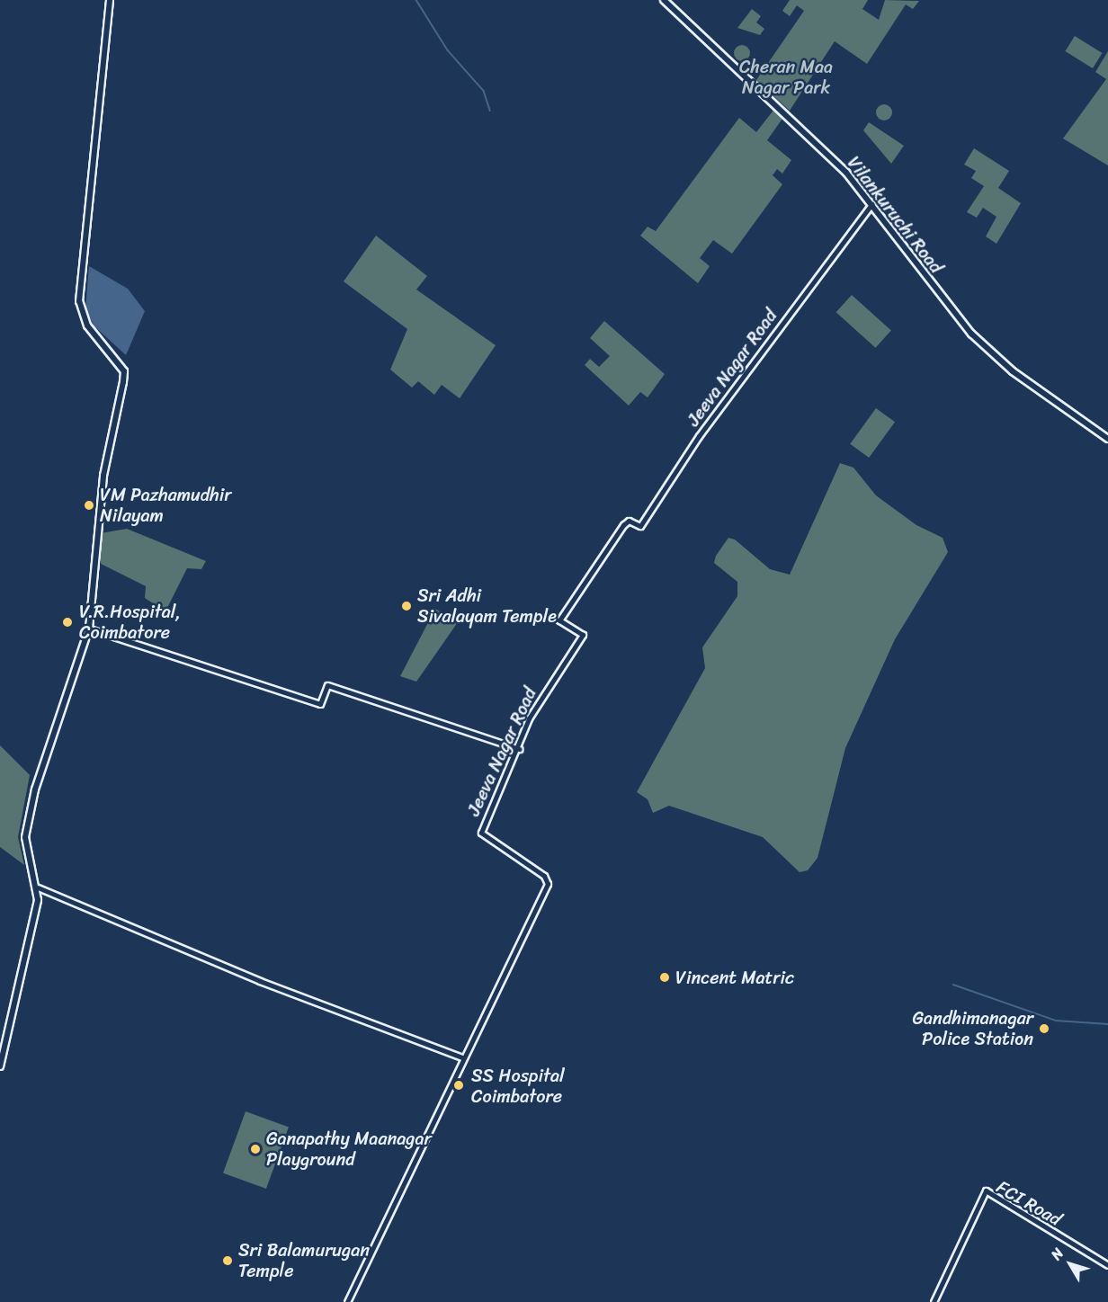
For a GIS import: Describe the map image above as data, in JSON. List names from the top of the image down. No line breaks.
{"streets":{"main road":["Vilankuruchi Road"],"street":["Jeeva Nagar Road","FCI Road"]},"crossings":[["Vilankuruchi Road","Jeeva Nagar Road"]],"parks":["Cheran Maa Nagar Park"],"places":["VM Pazhamudhir Nilayam","Sri Adhi Sivalayam Temple","V.R.Hospital, Coimbatore","Vincent Matric","Gandhimanagar Police Station","SS Hospital Coimbatore","Ganapathy Maanagar Playground","Sri Balamurugan Temple"],"north":"top left"}
